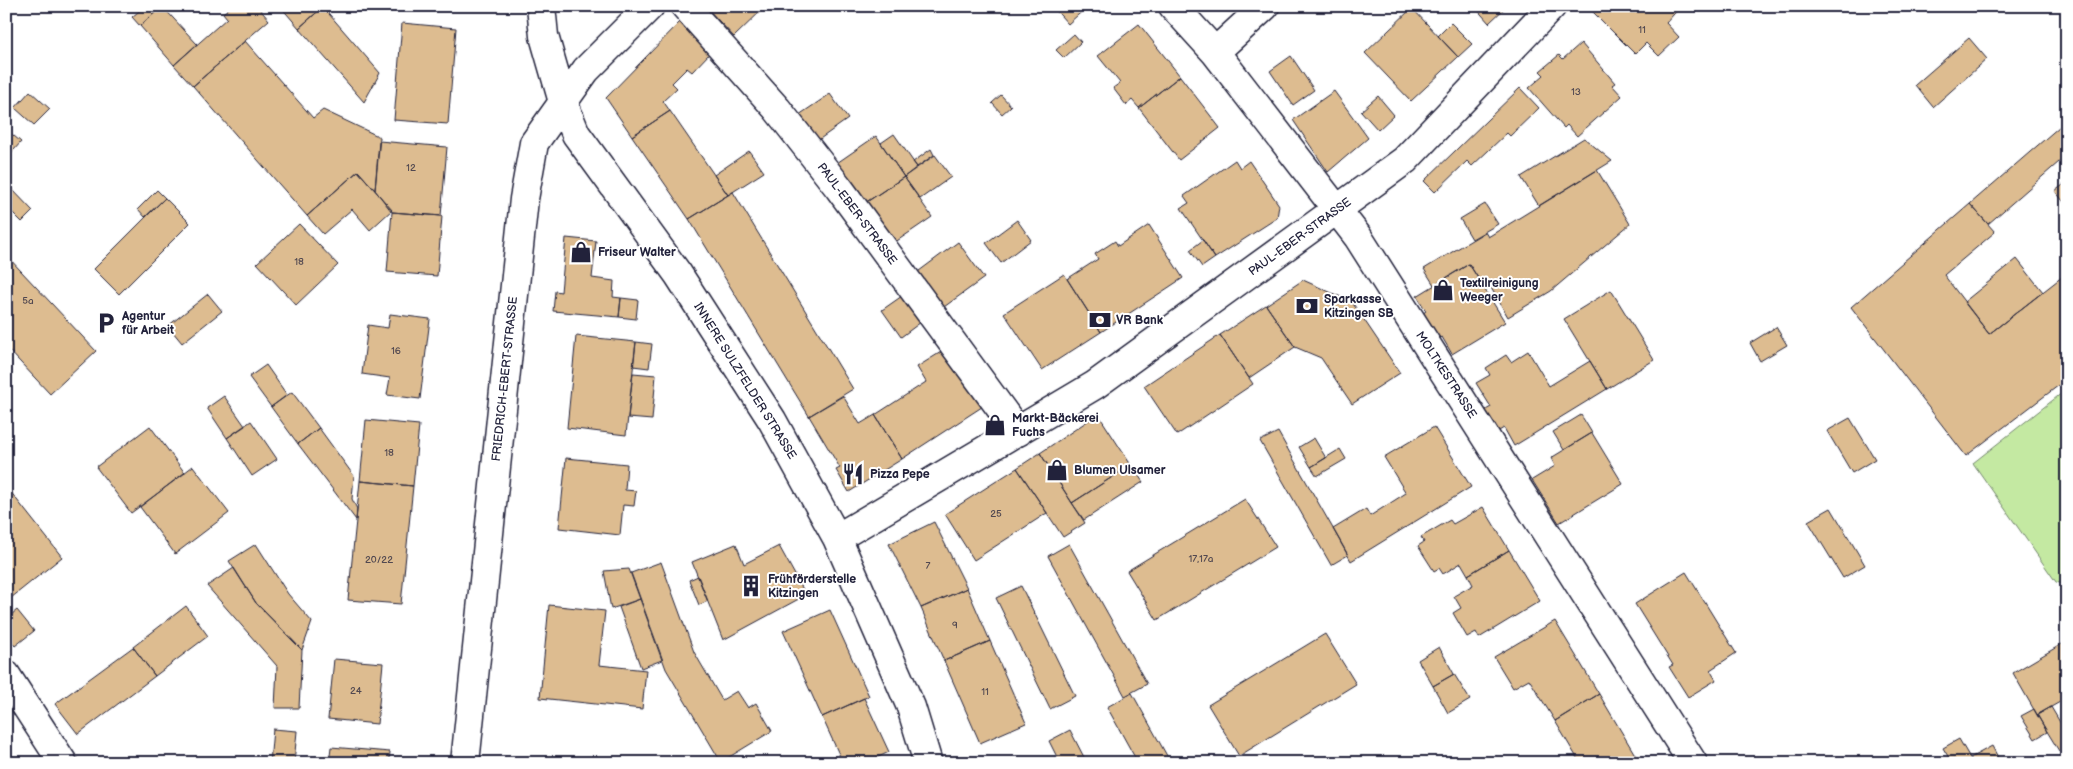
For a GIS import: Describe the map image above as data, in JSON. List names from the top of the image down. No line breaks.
{"streets":{"street":["PAUL-EBER-STRASSE","MOLTKESTRASSE","FRIEDRICH-EBERT-STRASSE","INNERE SULZFELDER STRASSE"]},"crossings":[["PAUL-EBER-STRASSE","MOLTKESTRASSE"],["PAUL-EBER-STRASSE","INNERE SULZFELDER STRASSE"],["FRIEDRICH-EBERT-STRASSE","INNERE SULZFELDER STRASSE"]],"places":{"shop":["Friseur Walter","Textilreinigung Weeger","Markt-Bäckerei Fuchs","Blumen Ulsamer"],"bank":["Sparkasse Kitzingen SB","VR Bank"],"parking":["Agentur für Arbeit"],"restaurant":["Pizza Pepe"],"building":["Frühförderstelle Kitzingen"]},"house_numbers":["11","13","12","18","5a","16","18","25","17,17a","20/22","7","9","24","11"]}
